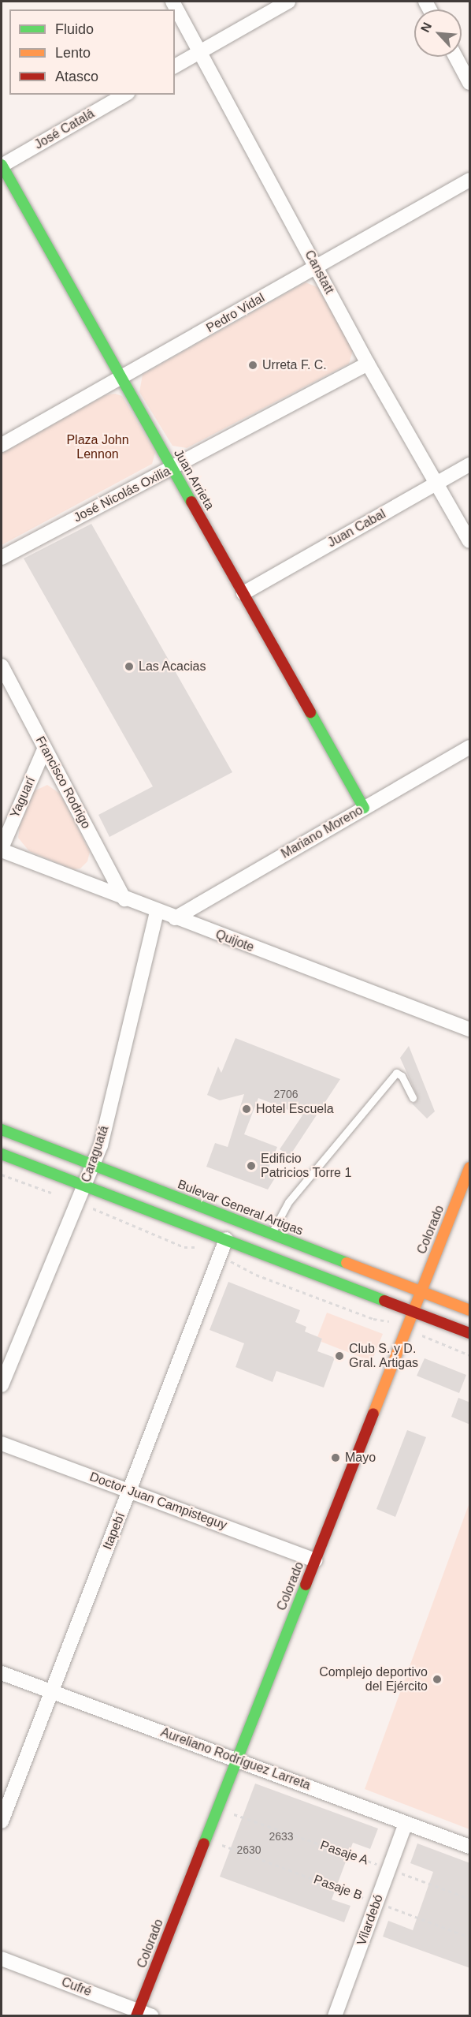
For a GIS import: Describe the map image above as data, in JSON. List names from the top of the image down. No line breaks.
{"streets":{"street":["José Catalá","Canstatt","Pedro Vidal","Juan Arrieta","José Nicolás Oxilia","Juan Cabal","Francisco Rodrigo","Yaguarí","Mariano Moreno","Quijote","Caraguatá","Bulevar General Artigas","Colorado","Doctor Juan Campisteguy","Itapebí","Aureliano Rodríguez Larreta","Vilardebó","Cufré"],"path":["Pasaje A","Pasaje B"]},"crossings":[["José Catalá","Juan Arrieta"],["Canstatt","Pedro Vidal"],["Canstatt","José Nicolás Oxilia"],["Canstatt","Juan Cabal"],["Pedro Vidal","Juan Arrieta"],["Juan Arrieta","José Nicolás Oxilia"],["Juan Arrieta","Juan Cabal"],["Juan Arrieta","Mariano Moreno"],["Francisco Rodrigo","Yaguarí"],["Francisco Rodrigo","Quijote"],["Yaguarí","Quijote"],["Mariano Moreno","Quijote"],["Quijote","Caraguatá"],["Caraguatá","Bulevar General Artigas"],["Bulevar General Artigas","Colorado"],["Colorado","Doctor Juan Campisteguy"],["Colorado","Aureliano Rodríguez Larreta"],["Colorado","Pasaje A"],["Colorado","Pasaje B"],["Colorado","Cufré"],["Doctor Juan Campisteguy","Itapebí"],["Itapebí","Aureliano Rodríguez Larreta"],["Aureliano Rodríguez Larreta","Vilardebó"],["Pasaje A","Vilardebó"],["Pasaje B","Vilardebó"]],"parks":["Plaza John Lennon"],"places":["Urreta F. C.","Las Acacias","Hotel Escuela","Edificio Patricios Torre 1","Club S. y D. Gral. Artigas","Mayo","Complejo deportivo del Ejército"],"house_numbers":["2706","2633","2630"],"legend":["Fluido","Lento","Atasco"],"north":"top left"}
